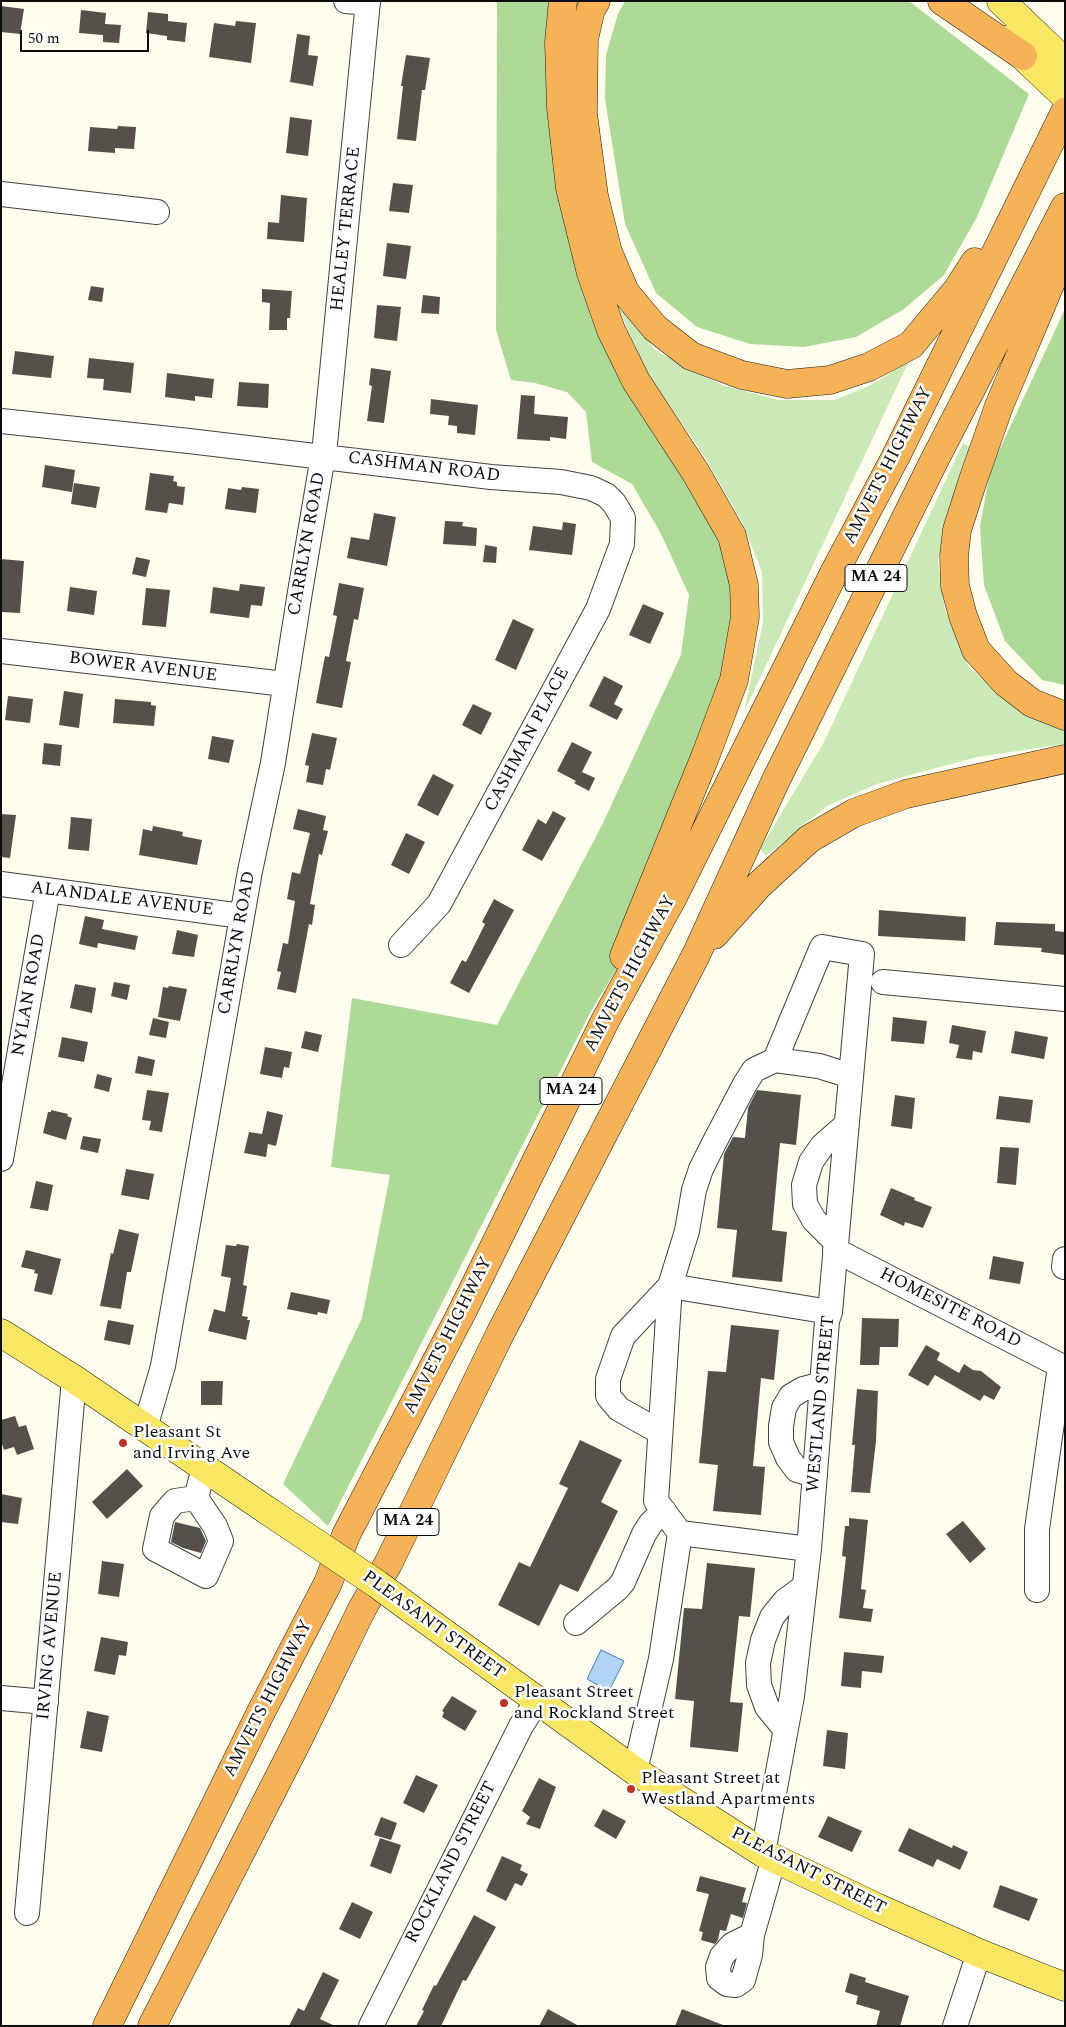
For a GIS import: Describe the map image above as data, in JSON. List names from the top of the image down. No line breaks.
{"streets":{"highway":["AMVETS HIGHWAY","MA 24"],"main road":["PLEASANT STREET"],"street":["HEALEY TERRACE","CASHMAN ROAD","CARRLYN ROAD","BOWER AVENUE","CASHMAN PLACE","ALANDALE AVENUE","NYLAN ROAD","HOMESITE ROAD","WESTLAND STREET","IRVING AVENUE","ROCKLAND STREET"]},"crossings":[["HEALEY TERRACE","CASHMAN ROAD"],["HEALEY TERRACE","CARRLYN ROAD"],["CASHMAN ROAD","CARRLYN ROAD"],["CASHMAN ROAD","CASHMAN PLACE"],["CARRLYN ROAD","BOWER AVENUE"],["CARRLYN ROAD","ALANDALE AVENUE"],["CARRLYN ROAD","PLEASANT STREET"],["ALANDALE AVENUE","NYLAN ROAD"],["HOMESITE ROAD","WESTLAND STREET"],["WESTLAND STREET","PLEASANT STREET"],["PLEASANT STREET","IRVING AVENUE"],["PLEASANT STREET","ROCKLAND STREET"]],"places":["Pleasant St and Irving Ave","Pleasant Street and Rockland Street","Pleasant Street at Westland Apartments"],"scale_bar":"50 m"}
